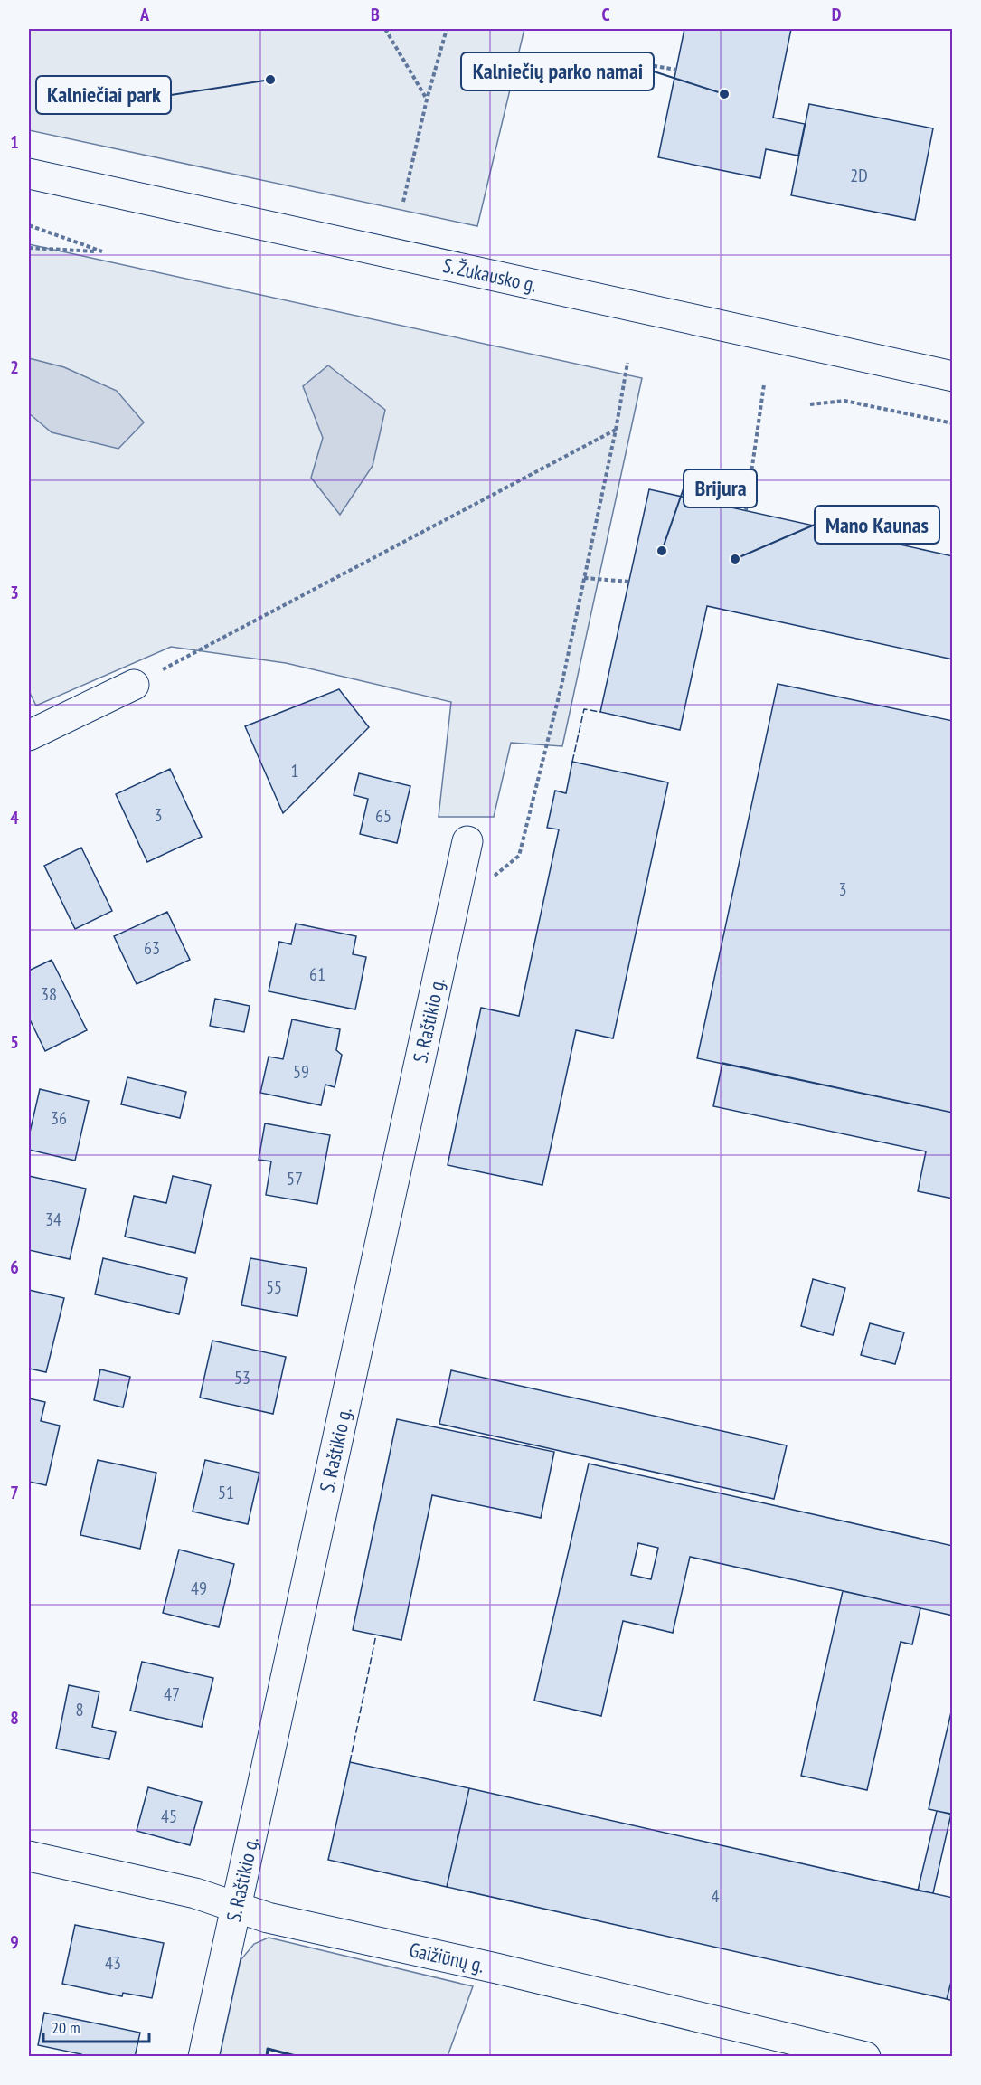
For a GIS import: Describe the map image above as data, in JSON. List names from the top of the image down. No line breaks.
{"streets":{"street":["S. Žukausko g.","S. Raštikio g.","Gaižiūnų g."]},"crossings":[["S. Raštikio g.","Gaižiūnų g."]],"places":["Kalniečiai park","Kalniečių parko namai","Brijura","Mano Kaunas"],"house_numbers":["2D","1","3","65","3","63","61","38","59","36","57","34","55","53","51","49","47","8","45","4","43"],"scale_bar":"20 m","grid":{"columns":["A","B","C","D"],"rows":["1","2","3","4","5","6","7","8","9"]}}
